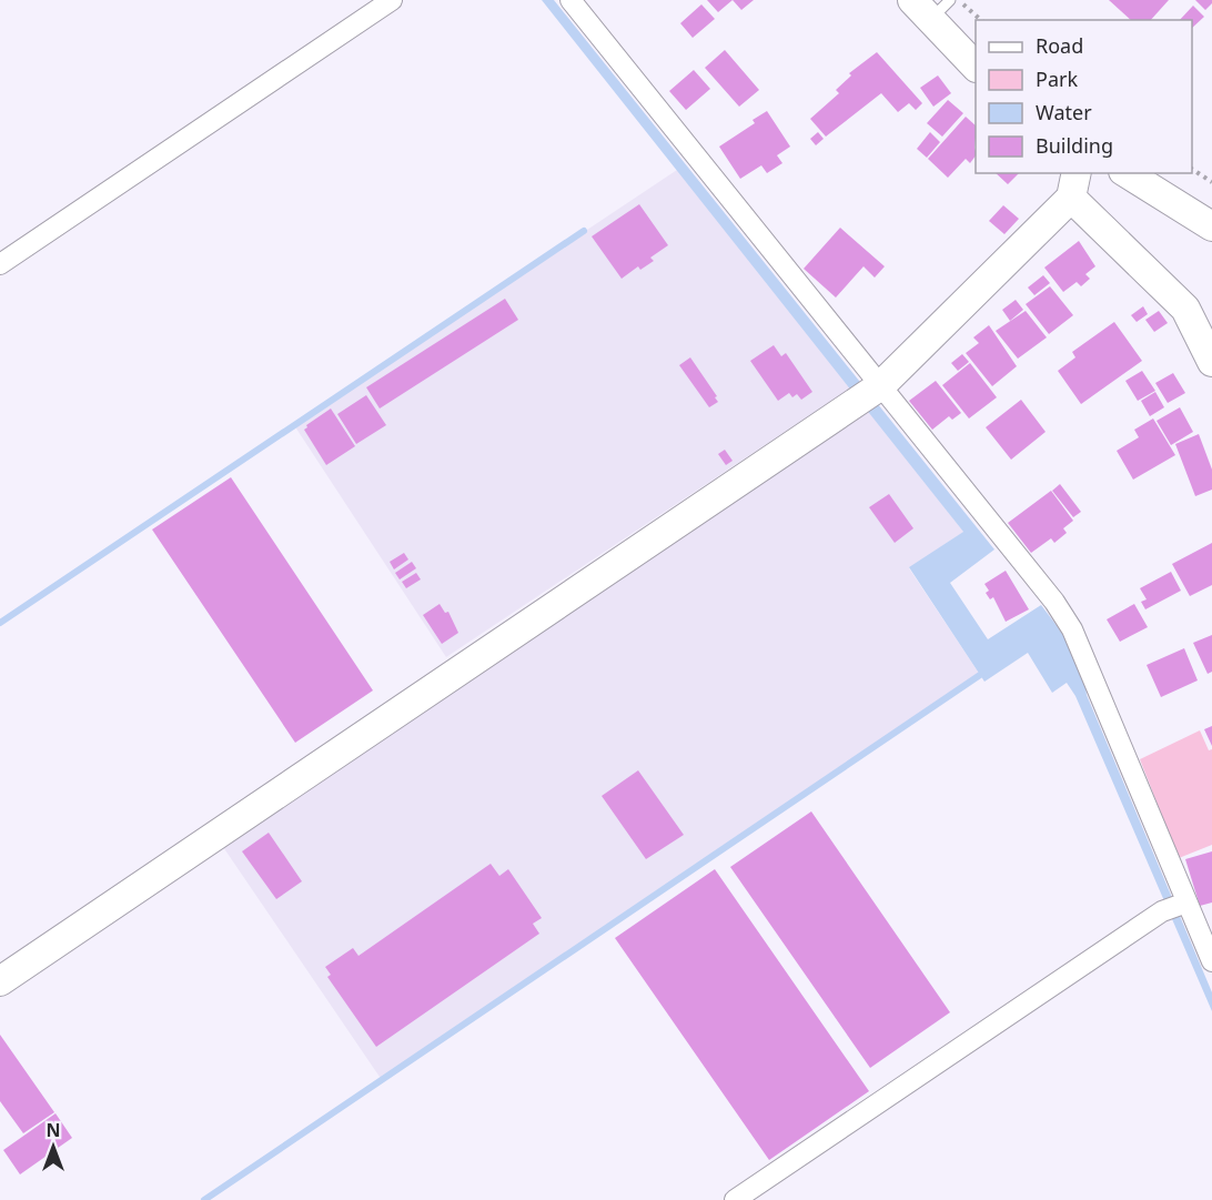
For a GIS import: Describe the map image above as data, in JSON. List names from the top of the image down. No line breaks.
{"legend":["Road","Park","Water","Building"],"north":"top"}
